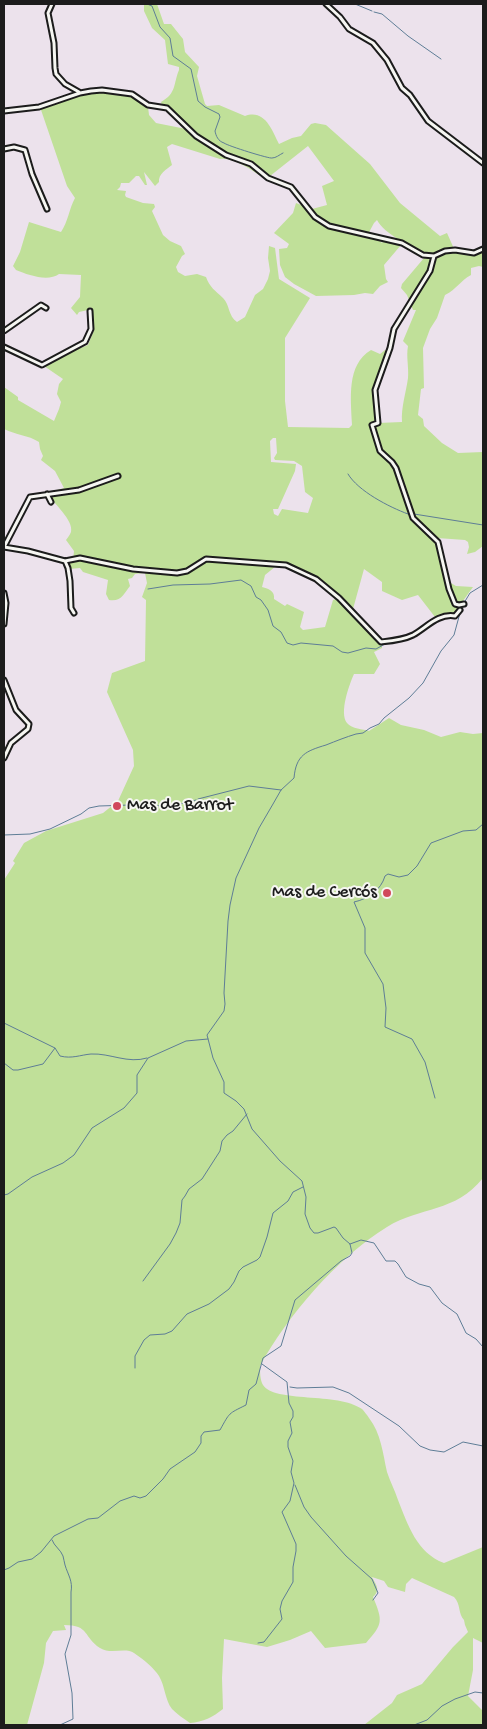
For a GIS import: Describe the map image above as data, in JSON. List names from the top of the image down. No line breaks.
{"places":["Mas de Barrot","Mas de Cercós"]}
